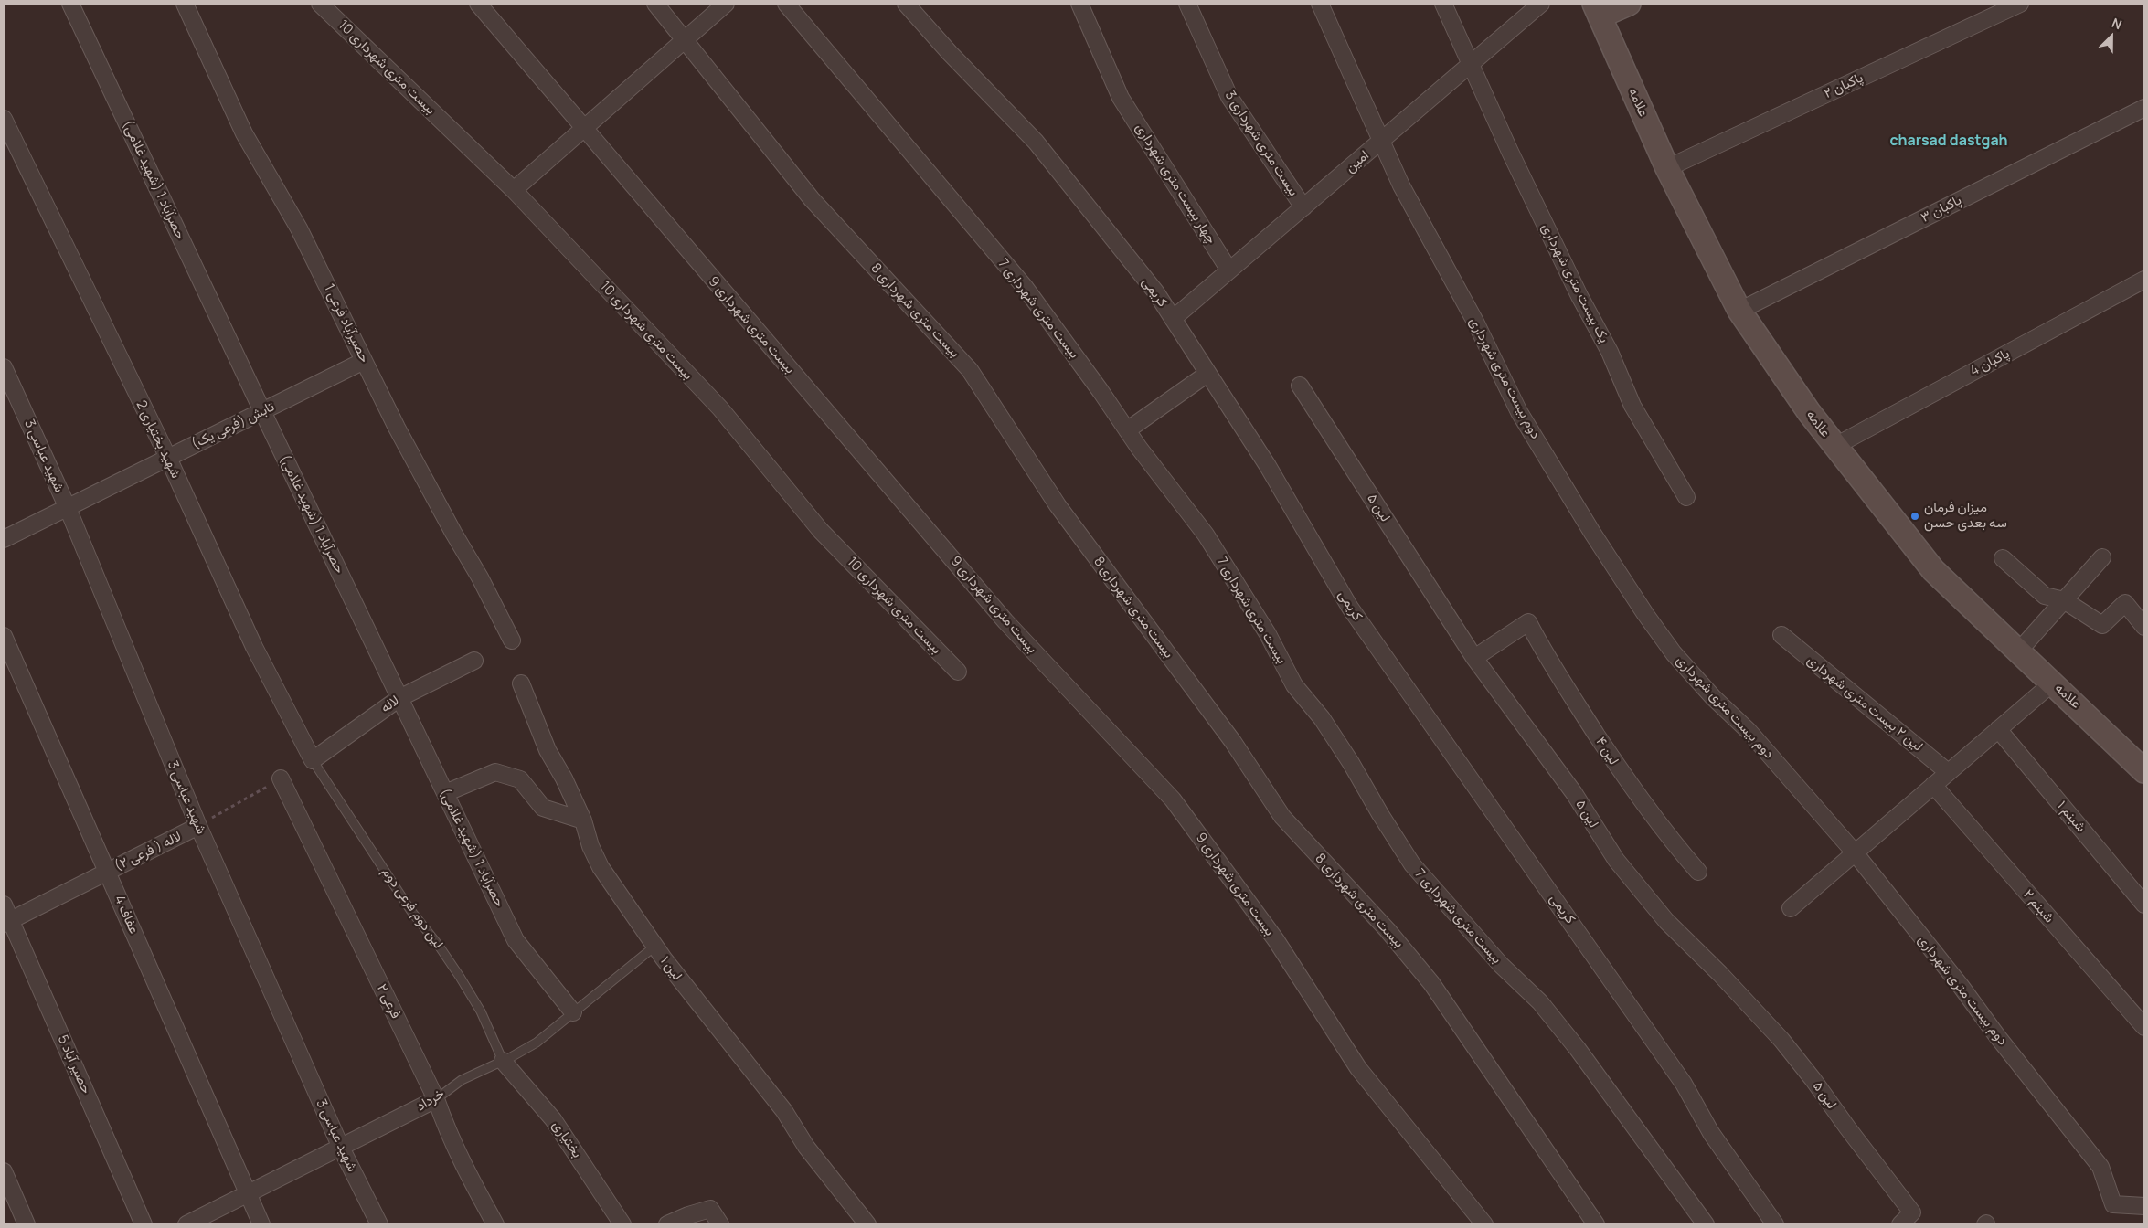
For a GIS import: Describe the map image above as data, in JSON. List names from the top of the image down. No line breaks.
{"streets":{"street":["بیست متری شهرداری 10","پاکبان ۲","علامه","بیست متری شهرداری 3","امین","حصرآباد 1 (شهید غلامی)","چهار بیست متری شهرداری","پاکبان ۳","یک بیست متری شهرداری","کریمی","بیست متری شهرداری 7","بیست متری شهرداری 8","حصیرآباد فرعی 1","بیست متری شهرداری 9","پاکبان 4","دوم بیست متری شهرداری","تابش (فرعی یک)","شهید بختیاری 2","شهید عباسی 3","لین ۵","لین ۲ بیست متری شهرداری","لاله","لین ۴","شبنم ۱","لاله ( فرعی ۲)","شبنم ۲","عفاف 4","لین ۱","۲ فرعی","حصیر آباد 5","خرداد","بختیاری"],"lane":["لین دوم فرعی دوم"]},"crossings":[["پاکبان ۲","علامه"],["علامه","پاکبان ۳"],["علامه","پاکبان 4"],["بیست متری شهرداری 3","امین"],["امین","چهار بیست متری شهرداری"],["امین","یک بیست متری شهرداری"],["امین","کریمی"],["امین","دوم بیست متری شهرداری"],["حصرآباد 1 (شهید غلامی)","تابش (فرعی یک)"],["حصرآباد 1 (شهید غلامی)","لاله"],["حصرآباد 1 (شهید غلامی)","خرداد"],["حصیرآباد فرعی 1","تابش (فرعی یک)"],["تابش (فرعی یک)","شهید بختیاری 2"],["تابش (فرعی یک)","شهید عباسی 3"],["شهید بختیاری 2","لاله"],["شهید بختیاری 2","لین دوم فرعی دوم"],["شهید عباسی 3","لاله ( فرعی ۲)"],["شهید عباسی 3","خرداد"],["لین ۵","لین ۴"],["لاله","لین دوم فرعی دوم"],["لاله ( فرعی ۲)","عفاف 4"],["لاله ( فرعی ۲)","۲ فرعی"],["لاله ( فرعی ۲)","حصیر آباد 5"],["لین دوم فرعی دوم","خرداد"],["لین دوم فرعی دوم","بختیاری"],["عفاف 4","خرداد"],["لین ۱","خرداد"],["۲ فرعی","خرداد"],["خرداد","بختیاری"]],"districts":["charsad dastgah"],"places":["میزان فرمان سه بعدی حسن"],"north":"top right"}
